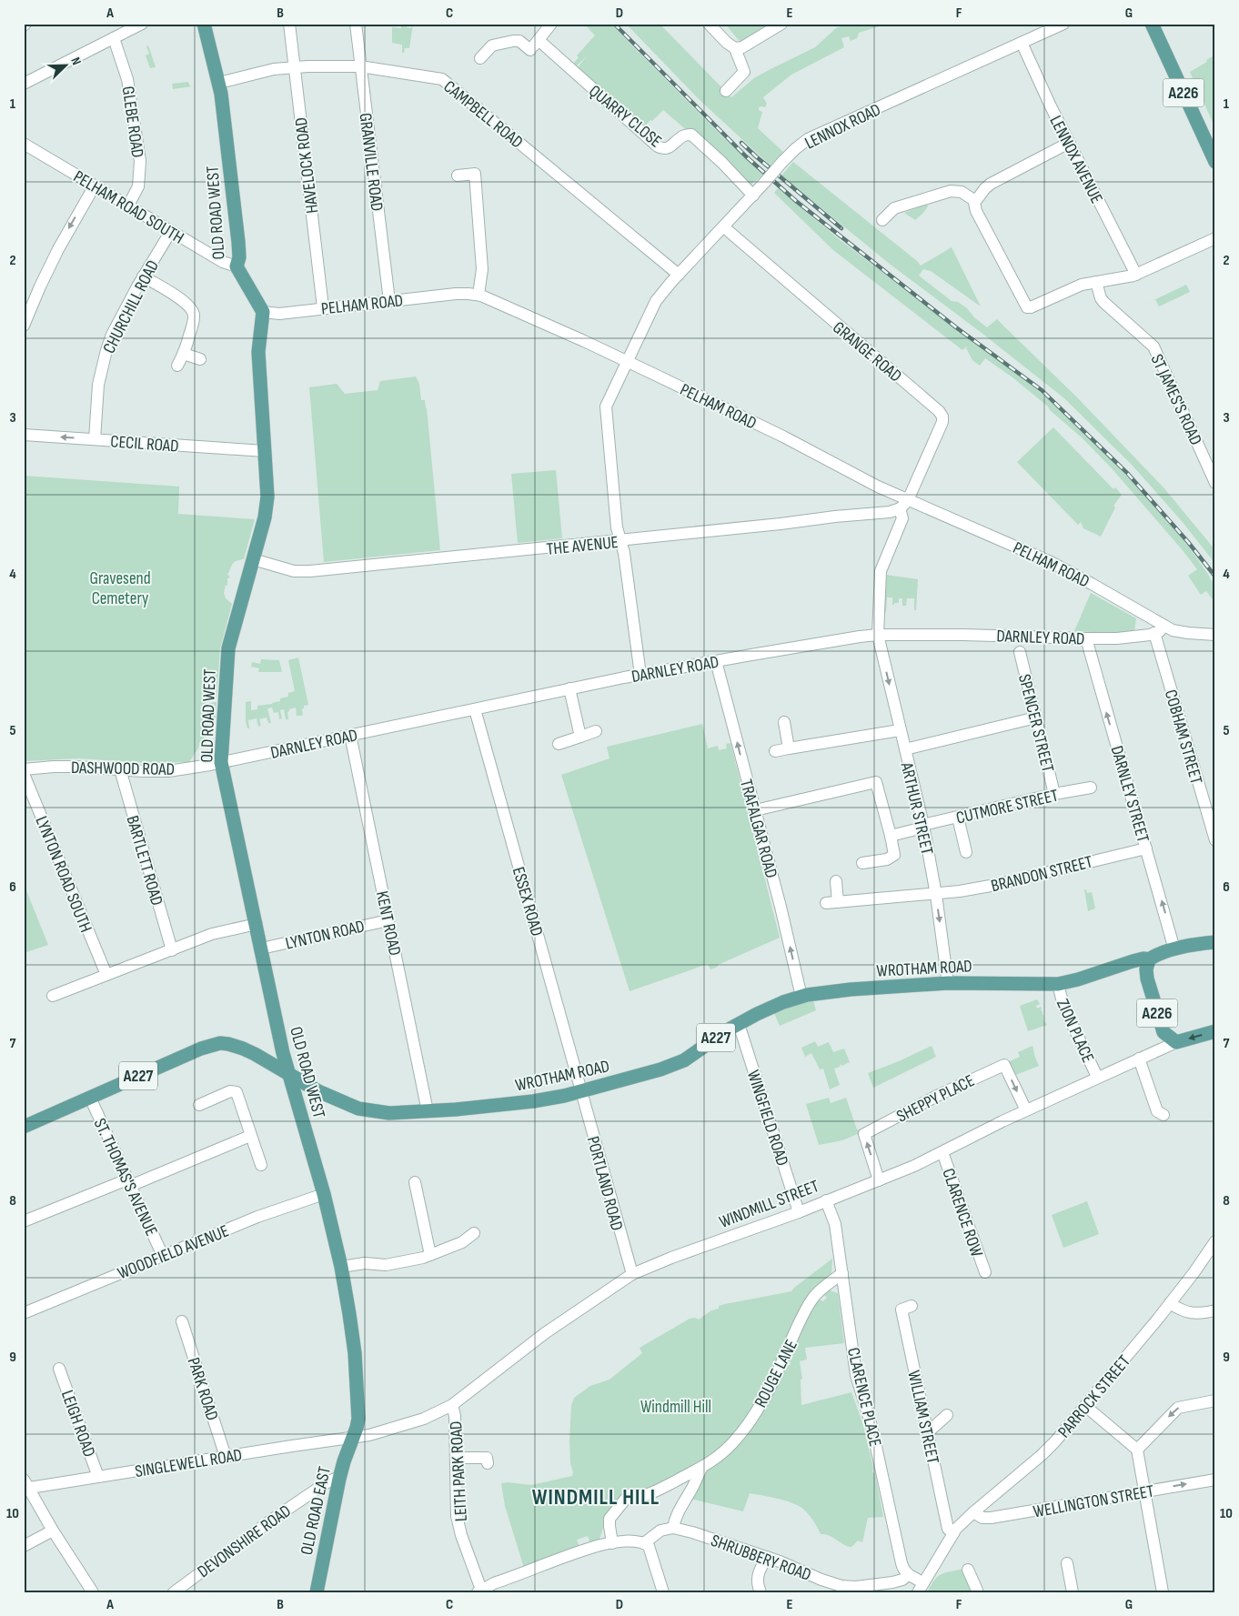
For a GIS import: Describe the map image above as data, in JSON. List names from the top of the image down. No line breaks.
{"streets":{"main road":["A226","OLD ROAD WEST","WROTHAM ROAD","A227","WINDMILL STREET","OLD ROAD EAST"],"street":["CAMPBELL ROAD","QUARRY CLOSE","GLEBE ROAD","LENNOX ROAD","LENNOX AVENUE","GRANVILLE ROAD","HAVELOCK ROAD","PELHAM ROAD SOUTH","PELHAM ROAD","CHURCHILL ROAD","GRANGE ROAD","ST JAMES'S ROAD","CECIL ROAD","THE AVENUE","DARNLEY ROAD","SPENCER STREET","COBHAM STREET","DASHWOOD ROAD","DARNLEY STREET","CUTMORE STREET","ARTHUR STREET","TRAFALGAR ROAD","BARTLETT ROAD","BRANDON STREET","LYNTON ROAD SOUTH","ESSEX ROAD","KENT ROAD","LYNTON ROAD","ZION PLACE","SHEPPY PLACE","WINGFIELD ROAD","ST. THOMAS'S AVENUE","PORTLAND ROAD","CLARENCE ROW","WOODFIELD AVENUE","ROUGE LANE","PARK ROAD","PARROCK STREET","CLARENCE PLACE","WILLIAM STREET","LEIGH ROAD","SINGLEWELL ROAD","LEITH PARK ROAD","WELLINGTON STREET","DEVONSHIRE ROAD","SHRUBBERY ROAD"]},"crossings":[["A226","WROTHAM ROAD"],["A226","WINDMILL STREET"],["CAMPBELL ROAD","LENNOX ROAD"],["CAMPBELL ROAD","GRANVILLE ROAD"],["CAMPBELL ROAD","HAVELOCK ROAD"],["CAMPBELL ROAD","OLD ROAD WEST"],["QUARRY CLOSE","LENNOX ROAD"],["GLEBE ROAD","PELHAM ROAD SOUTH"],["LENNOX ROAD","LENNOX AVENUE"],["LENNOX ROAD","PELHAM ROAD"],["LENNOX ROAD","GRANGE ROAD"],["LENNOX ROAD","THE AVENUE"],["LENNOX ROAD","DARNLEY ROAD"],["GRANVILLE ROAD","PELHAM ROAD"],["HAVELOCK ROAD","PELHAM ROAD"],["PELHAM ROAD SOUTH","OLD ROAD WEST"],["PELHAM ROAD SOUTH","CHURCHILL ROAD"],["OLD ROAD WEST","PELHAM ROAD"],["OLD ROAD WEST","CECIL ROAD"],["OLD ROAD WEST","THE AVENUE"],["OLD ROAD WEST","DARNLEY ROAD"],["OLD ROAD WEST","DASHWOOD ROAD"],["OLD ROAD WEST","LYNTON ROAD"],["OLD ROAD WEST","WROTHAM ROAD"],["OLD ROAD WEST","A227"],["OLD ROAD WEST","WINDMILL STREET"],["OLD ROAD WEST","WOODFIELD AVENUE"],["OLD ROAD WEST","SINGLEWELL ROAD"],["OLD ROAD WEST","OLD ROAD EAST"],["PELHAM ROAD","GRANGE ROAD"],["CHURCHILL ROAD","CECIL ROAD"],["THE AVENUE","ARTHUR STREET"],["DARNLEY ROAD","COBHAM STREET"],["DARNLEY ROAD","DASHWOOD ROAD"],["DARNLEY ROAD","DARNLEY STREET"],["DARNLEY ROAD","ARTHUR STREET"],["DARNLEY ROAD","TRAFALGAR ROAD"],["DARNLEY ROAD","ESSEX ROAD"],["DARNLEY ROAD","KENT ROAD"],["SPENCER STREET","CUTMORE STREET"],["DASHWOOD ROAD","BARTLETT ROAD"],["DARNLEY STREET","BRANDON STREET"],["DARNLEY STREET","WROTHAM ROAD"],["CUTMORE STREET","ARTHUR STREET"],["ARTHUR STREET","BRANDON STREET"],["ARTHUR STREET","WROTHAM ROAD"],["TRAFALGAR ROAD","WROTHAM ROAD"],["ESSEX ROAD","WROTHAM ROAD"],["ESSEX ROAD","PORTLAND ROAD"],["KENT ROAD","LYNTON ROAD"],["KENT ROAD","WROTHAM ROAD"],["WROTHAM ROAD","ZION PLACE"],["WROTHAM ROAD","A227"],["WROTHAM ROAD","WINGFIELD ROAD"],["WROTHAM ROAD","ST. THOMAS'S AVENUE"],["WROTHAM ROAD","PORTLAND ROAD"],["ZION PLACE","WINDMILL STREET"],["SHEPPY PLACE","WINDMILL STREET"],["WINGFIELD ROAD","WINDMILL STREET"],["ST. THOMAS'S AVENUE","WOODFIELD AVENUE"],["PORTLAND ROAD","WINDMILL STREET"],["WINDMILL STREET","CLARENCE ROW"],["WINDMILL STREET","CLARENCE PLACE"],["WINDMILL STREET","SINGLEWELL ROAD"],["WINDMILL STREET","LEITH PARK ROAD"],["WINDMILL STREET","OLD ROAD EAST"],["ROUGE LANE","CLARENCE PLACE"],["ROUGE LANE","SHRUBBERY ROAD"],["PARK ROAD","SINGLEWELL ROAD"],["PARROCK STREET","WILLIAM STREET"],["PARROCK STREET","WELLINGTON STREET"],["CLARENCE PLACE","SHRUBBERY ROAD"],["LEIGH ROAD","SINGLEWELL ROAD"],["SINGLEWELL ROAD","OLD ROAD EAST"],["OLD ROAD EAST","DEVONSHIRE ROAD"]],"one_way":["DARNLEY STREET","ARTHUR STREET","TRAFALGAR ROAD"],"districts":["WINDMILL HILL"],"parks":["Gravesend Cemetery","Windmill Hill"],"north":"top right","grid":{"columns":["A","B","C","D","E","F","G"],"rows":["1","2","3","4","5","6","7","8","9","10"]}}
